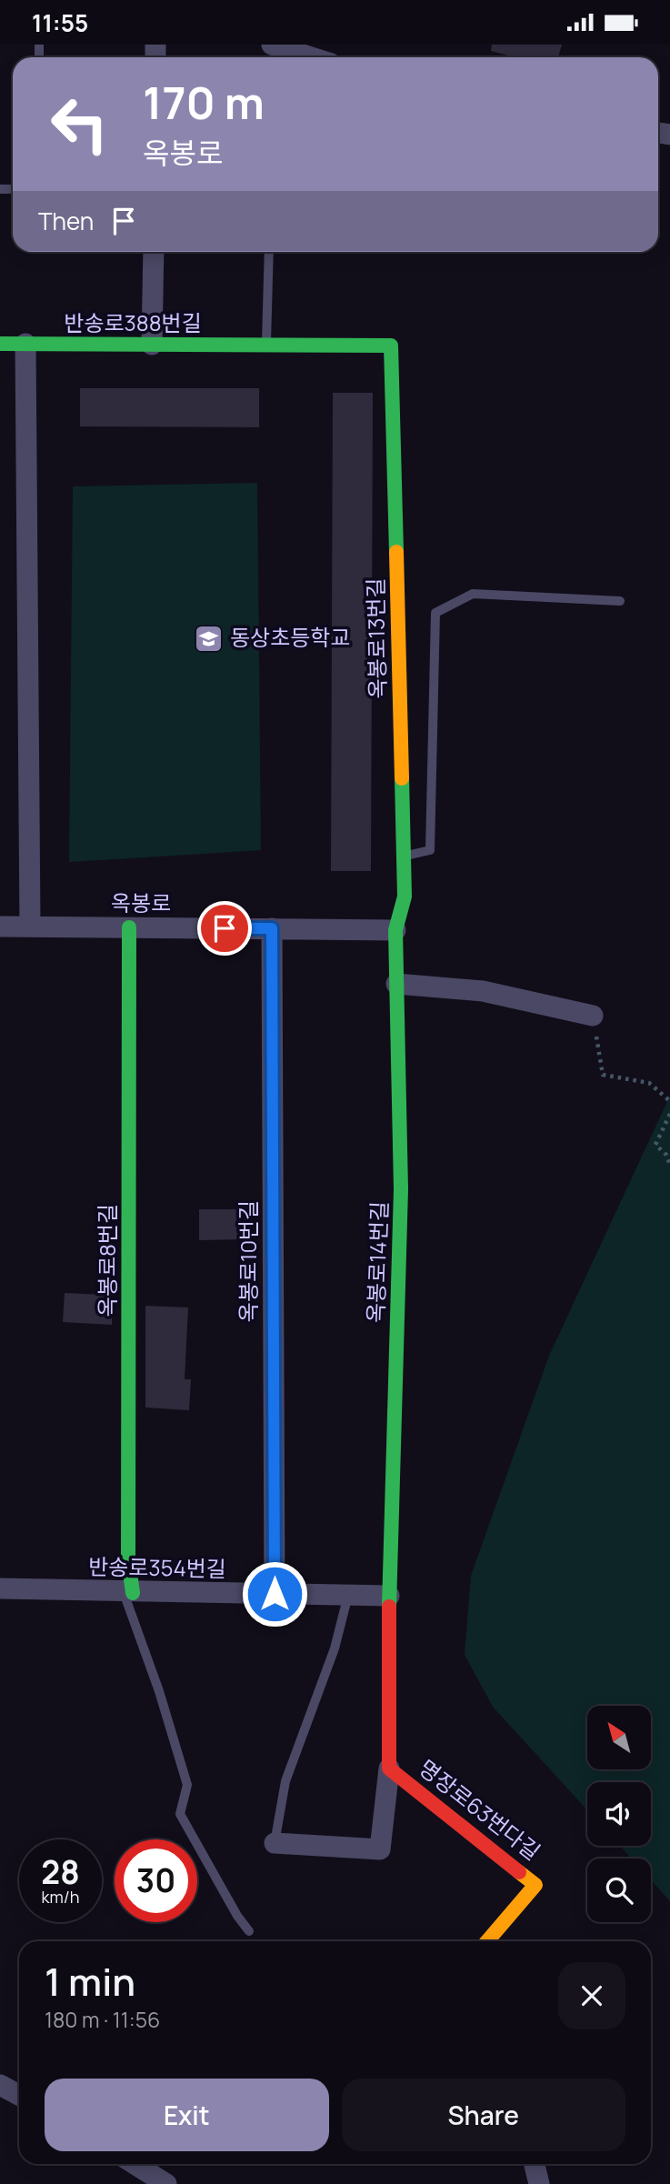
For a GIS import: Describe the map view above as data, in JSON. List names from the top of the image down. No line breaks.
{"streets":{"street":["반송로388번길","옥봉로13번길","옥봉로","옥봉로8번길","옥봉로10번길","옥봉로14번길","반송로354번길","명장로63번다길"]},"crossings":[["반송로388번길","옥봉로13번길"],["옥봉로13번길","옥봉로"],["옥봉로13번길","옥봉로14번길"],["옥봉로","옥봉로8번길"],["옥봉로","옥봉로10번길"],["옥봉로","옥봉로14번길"],["옥봉로8번길","반송로354번길"],["옥봉로10번길","반송로354번길"],["옥봉로14번길","반송로354번길"],["옥봉로14번길","명장로63번다길"],["반송로354번길","명장로63번다길"]],"places":{"school or university":["동상초등학교"]},"north":"top left","page":{"status":"11:55","turn":["170 m","옥봉로"],"then":"Then","speed":"28 km/h","limit":"30","heading":["1 min","180 m · 11:56"],"buttons":["Exit","Share"]}}
